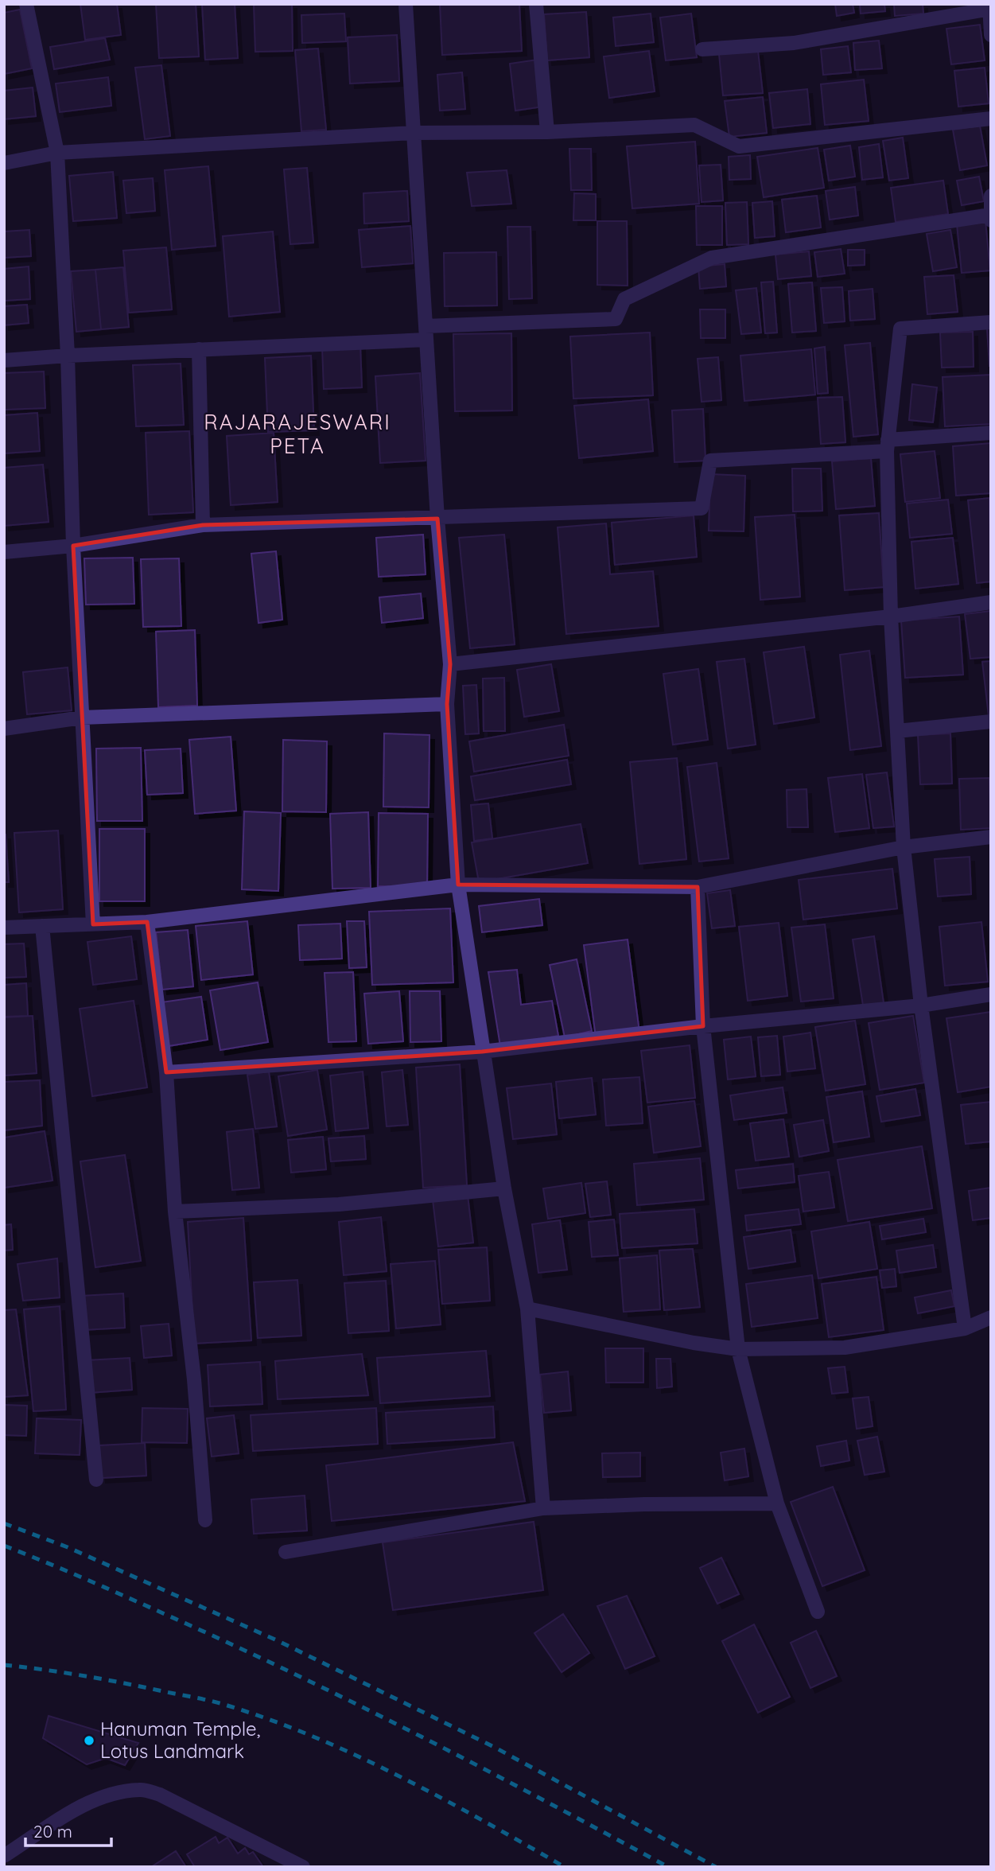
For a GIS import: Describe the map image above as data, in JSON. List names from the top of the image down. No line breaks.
{"districts":["RAJARAJESWARI PETA"],"places":["Hanuman Temple, Lotus Landmark"],"scale_bar":"20 m"}
